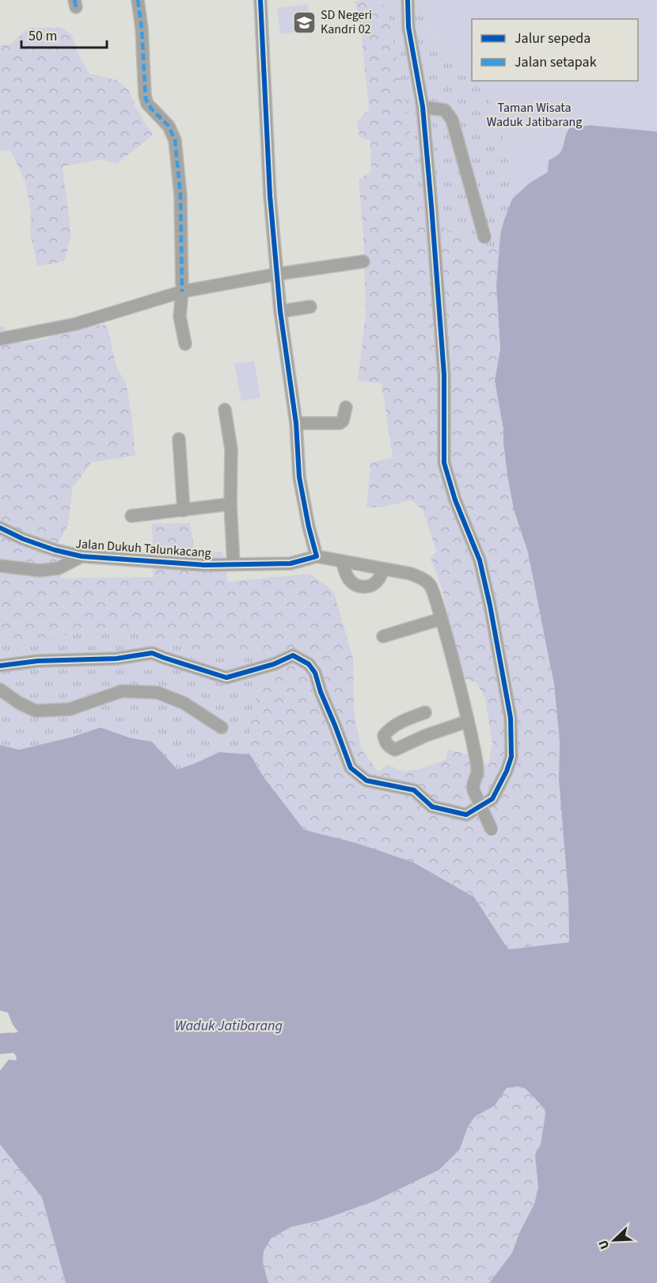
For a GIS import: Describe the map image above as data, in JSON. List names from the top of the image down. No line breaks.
{"streets":{"street":["Jalan Dukuh Talunkacang"]},"water":["Waduk Jatibarang"],"parks":["Taman Wisata Waduk Jatibarang"],"places":{"school or university":["SD Negeri Kandri 02"]},"legend":["Jalur sepeda","Jalan setapak"],"scale_bar":"50 m","north":"bottom left"}
